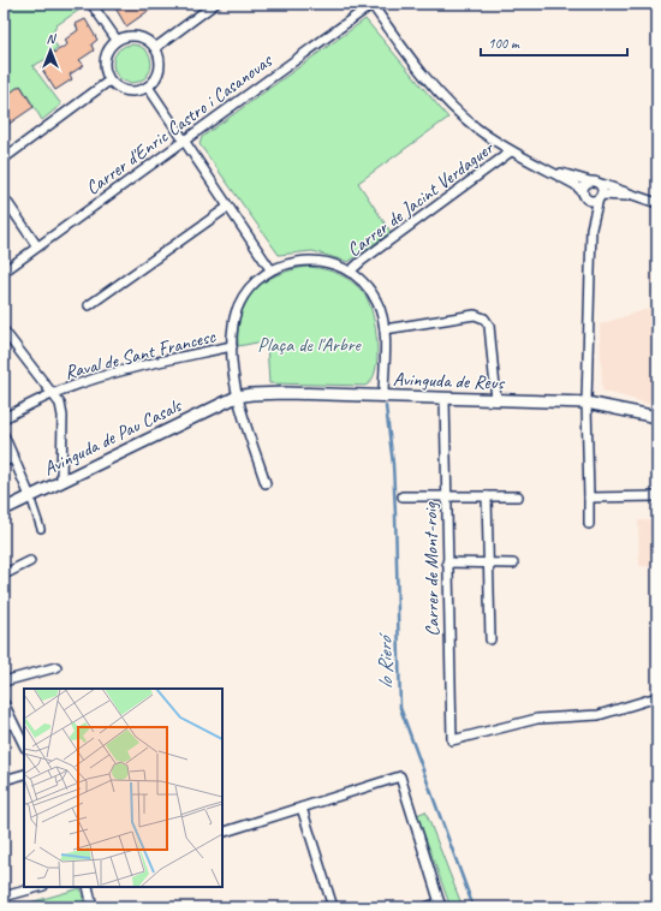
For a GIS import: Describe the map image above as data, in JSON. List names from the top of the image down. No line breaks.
{"streets":{"street":["Carrer d'Enric Castro i Casanovas","Carrer de Jacint Verdaguer","Raval de Sant Francesc","Avinguda de Reus","Avinguda de Pau Casals","Carrer de Mont-roig"]},"crossings":[["Carrer de Jacint Verdaguer","Raval de Sant Francesc"],["Carrer de Jacint Verdaguer","Avinguda de Reus"],["Carrer de Jacint Verdaguer","Avinguda de Pau Casals"],["Raval de Sant Francesc","Avinguda de Reus"],["Raval de Sant Francesc","Avinguda de Pau Casals"],["Avinguda de Reus","Avinguda de Pau Casals"],["Avinguda de Reus","Carrer de Mont-roig"]],"water":["lo Rieró"],"parks":["Plaça de l'Arbre"],"scale_bar":"100 m","north":"top"}
